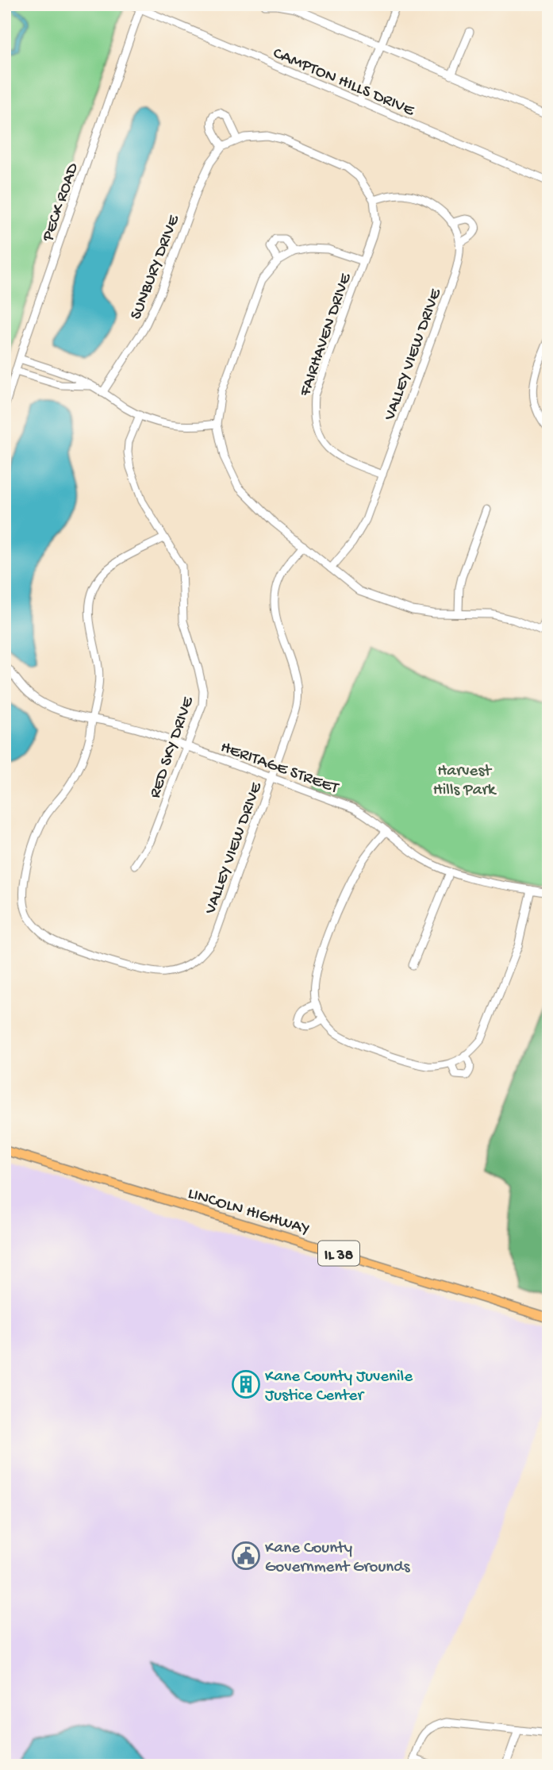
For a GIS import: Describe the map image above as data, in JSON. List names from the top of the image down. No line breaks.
{"streets":{"main road":["LINCOLN HIGHWAY","IL 38"],"street":["CAMPTON HILLS DRIVE","PECK ROAD","SUNBURY DRIVE","FAIRHAVEN DRIVE","VALLEY VIEW DRIVE","RED SKY DRIVE","HERITAGE STREET"]},"crossings":[["CAMPTON HILLS DRIVE","PECK ROAD"],["FAIRHAVEN DRIVE","VALLEY VIEW DRIVE"],["VALLEY VIEW DRIVE","RED SKY DRIVE"],["VALLEY VIEW DRIVE","HERITAGE STREET"],["RED SKY DRIVE","HERITAGE STREET"]],"parks":["Harvest Hills Park"],"places":{"building":["Kane County Juvenile Justice Center"],"public building":["Kane County Government Grounds"]}}
